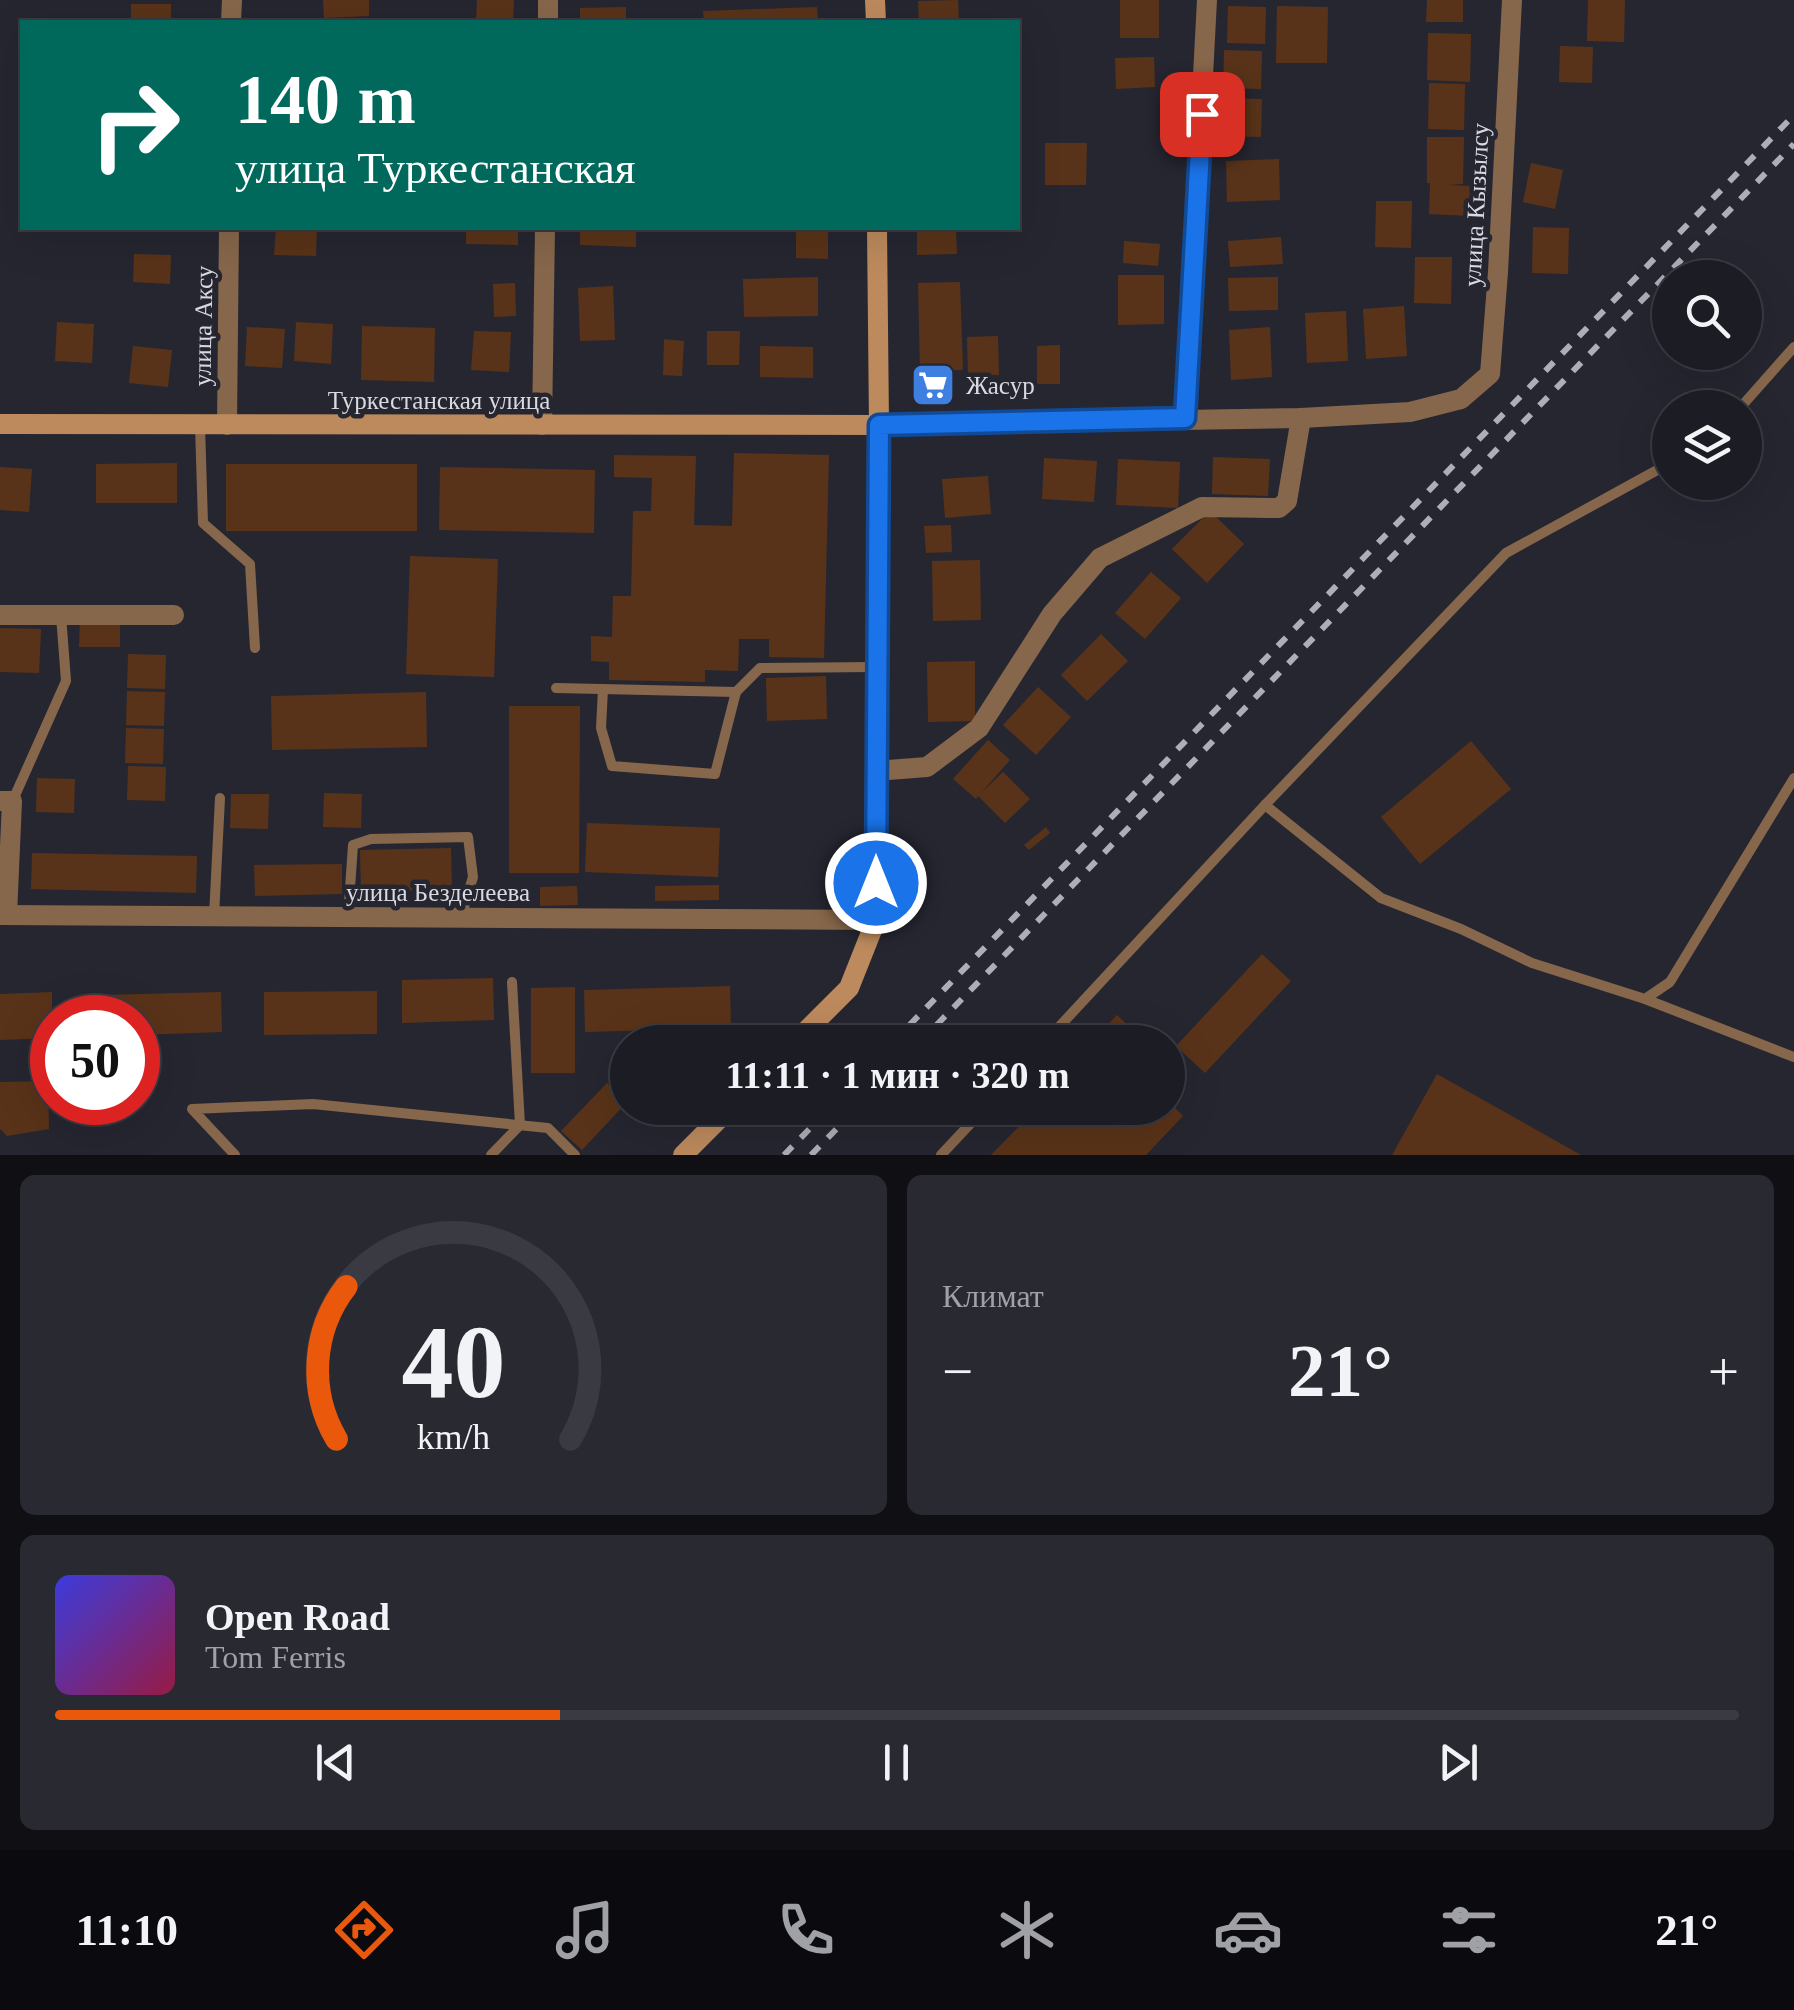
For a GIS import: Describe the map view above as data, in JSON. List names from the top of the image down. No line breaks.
{"streets":{"main road":["Туркестанская улица"],"street":["улица Кызылсу","улица Аксу","улица Безделеева"]},"crossings":[["улица Аксу","Туркестанская улица"]],"places":{"supermarket":["Жасур"]},"page":{"turn":["140 m","улица Туркестанская"],"limit":"50","trip":"11:11 · 1 мин · 320 m","tile":"Климат","heat":["−","21°","+"],"song":["Open Road","Tom Ferris"],"tabs":["11:10","21°"],"gauge":["40","km/h"]}}
